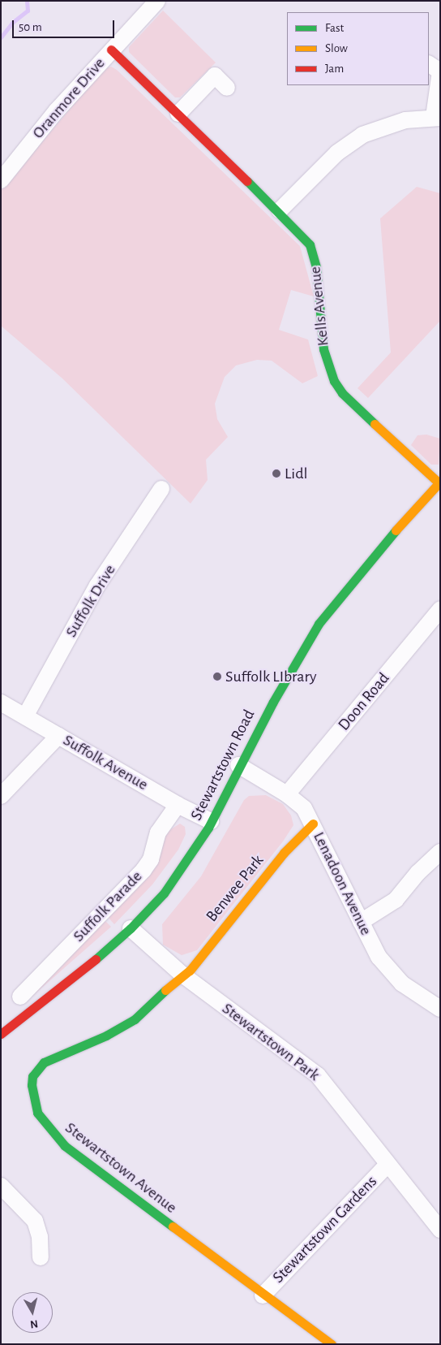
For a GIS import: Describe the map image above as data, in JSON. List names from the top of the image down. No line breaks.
{"streets":{"street":["Oranmore Drive","Kells Avenue","Suffolk Drive","Doon Road","Suffolk Avenue","Stewartstown Road","Lenadoon Avenue","Benwee Park","Suffolk Parade","Stewartstown Park","Stewartstown Avenue","Stewartstown Gardens"]},"crossings":[["Oranmore Drive","Kells Avenue"],["Kells Avenue","Stewartstown Road"],["Suffolk Drive","Suffolk Avenue"],["Doon Road","Lenadoon Avenue"],["Suffolk Avenue","Stewartstown Road"],["Suffolk Avenue","Suffolk Parade"],["Stewartstown Road","Lenadoon Avenue"],["Stewartstown Road","Stewartstown Park"],["Lenadoon Avenue","Benwee Park"],["Benwee Park","Stewartstown Park"],["Benwee Park","Stewartstown Avenue"],["Stewartstown Park","Stewartstown Avenue"],["Stewartstown Park","Stewartstown Gardens"],["Stewartstown Avenue","Stewartstown Gardens"]],"places":["Lidl","Suffolk LIbrary"],"legend":["Fast","Slow","Jam"],"scale_bar":"50 m","north":"bottom"}
